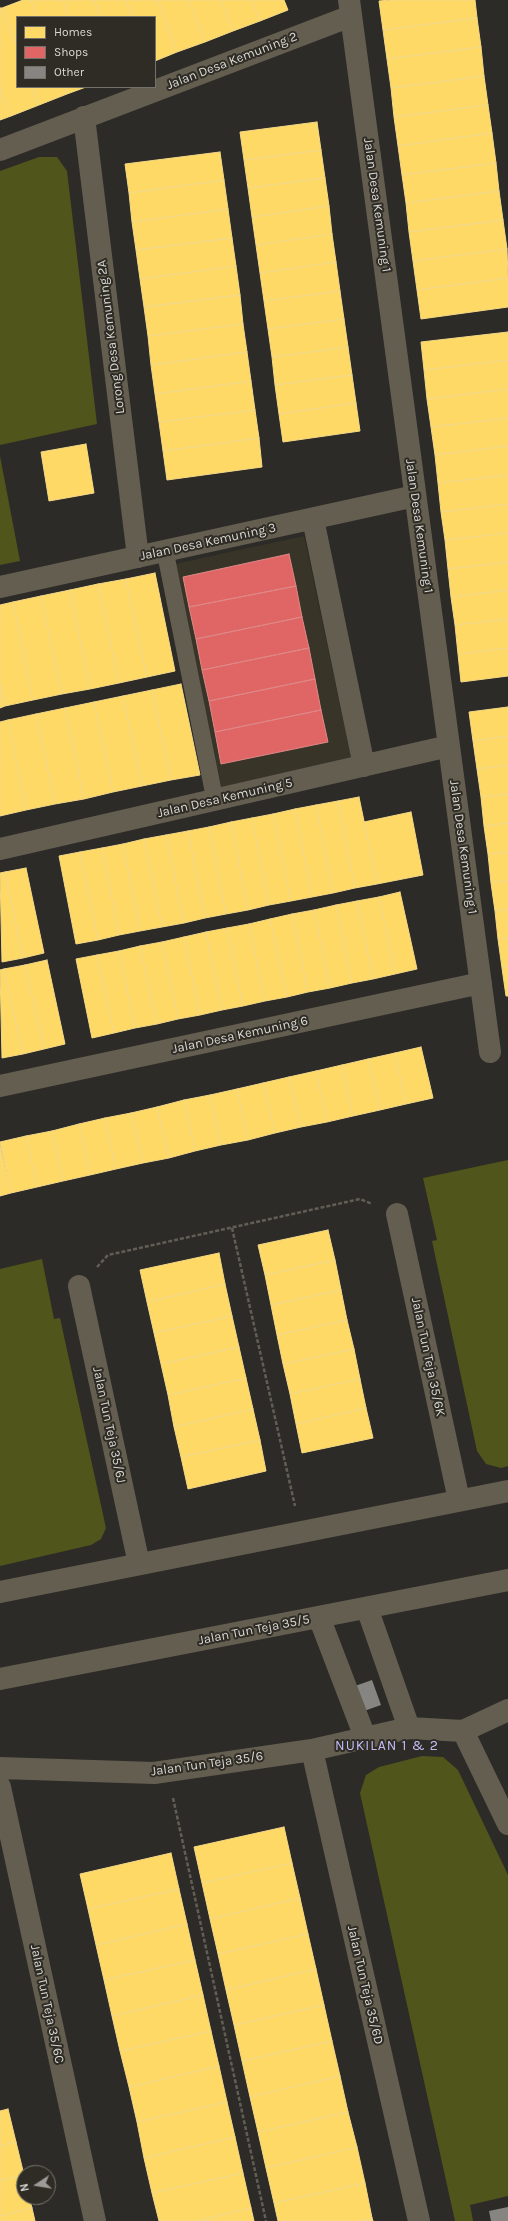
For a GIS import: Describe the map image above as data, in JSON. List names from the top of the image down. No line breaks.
{"streets":{"street":["Jalan Desa Kemuning 2","Jalan Desa Kemuning 1","Lorong Desa Kemuning 2A","Jalan Desa Kemuning 3","Jalan Desa Kemuning 5","Jalan Desa Kemuning 6","Jalan Tun Teja 35/6K","Jalan Tun Teja 35/6J","Jalan Tun Teja 35/5","Jalan Tun Teja 35/6","Jalan Tun Teja 35/6D","Jalan Tun Teja 35/6C"]},"crossings":[["Jalan Desa Kemuning 2","Jalan Desa Kemuning 1"],["Jalan Desa Kemuning 2","Lorong Desa Kemuning 2A"],["Jalan Desa Kemuning 1","Jalan Desa Kemuning 3"],["Jalan Desa Kemuning 1","Jalan Desa Kemuning 5"],["Jalan Desa Kemuning 1","Jalan Desa Kemuning 6"],["Lorong Desa Kemuning 2A","Jalan Desa Kemuning 3"],["Jalan Tun Teja 35/6","Jalan Tun Teja 35/6D"]],"districts":["NUKILAN 1 & 2"],"legend":["Homes","Shops","Other"],"north":"left"}
